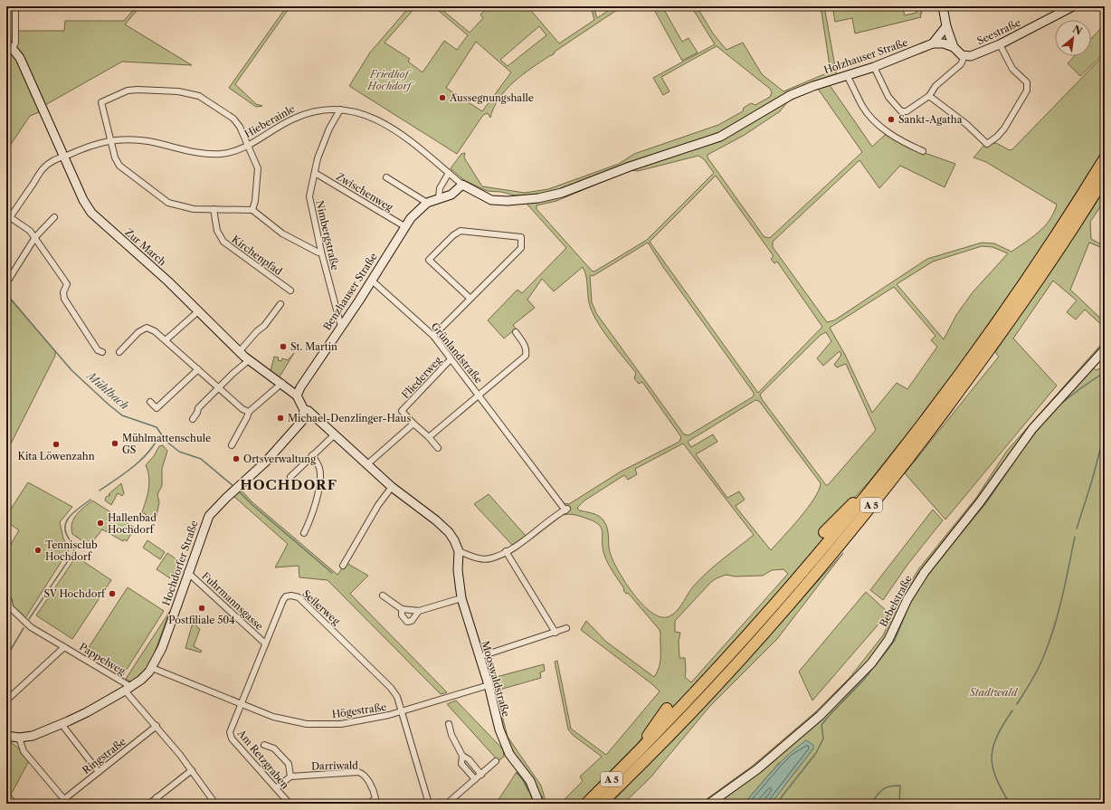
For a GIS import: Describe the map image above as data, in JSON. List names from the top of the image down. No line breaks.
{"streets":{"highway":["A 5"],"street":["Seestraße","Holzhauser Straße","Hieberainle","Zwischenweg","Nimbergstraße","Zur March","Kirchenpfad","Benzhauser Straße","Grünlandstraße","Fliederweg","Hochdorfer Straße","Fuhrmannsgasse","Bebelstraße","Seilerweg","Pappelweg","Mooswaldstraße","Högestraße","Ringstraße","Am Retzgraben","Darriwald"]},"crossings":[["Holzhauser Straße","Hieberainle"],["Hieberainle","Nimbergstraße"],["Hieberainle","Zur March"],["Hieberainle","Benzhauser Straße"],["Zwischenweg","Nimbergstraße"],["Zwischenweg","Benzhauser Straße"],["Nimbergstraße","Benzhauser Straße"],["Zur March","Benzhauser Straße"],["Benzhauser Straße","Grünlandstraße"],["Grünlandstraße","Fliederweg"],["Hochdorfer Straße","Fuhrmannsgasse"],["Hochdorfer Straße","Pappelweg"],["Hochdorfer Straße","Högestraße"],["Hochdorfer Straße","Ringstraße"],["Fuhrmannsgasse","Seilerweg"],["Seilerweg","Högestraße"],["Seilerweg","Am Retzgraben"],["Mooswaldstraße","Högestraße"],["Högestraße","Am Retzgraben"]],"districts":["HOCHDORF"],"water":["Mühlbach"],"parks":["Friedhof Hochdorf","Stadtwald"],"places":["Aussegnungshalle","Sankt-Agatha","St. Martin","Michael-Denzlinger-Haus","Mühlmattenschule GS","Kita Löwenzahn","Ortsverwaltung","Hallenbad Hochdorf","Tennisclub Hochdorf","SV Hochdorf","Postfiliale 504"],"north":"top right"}
